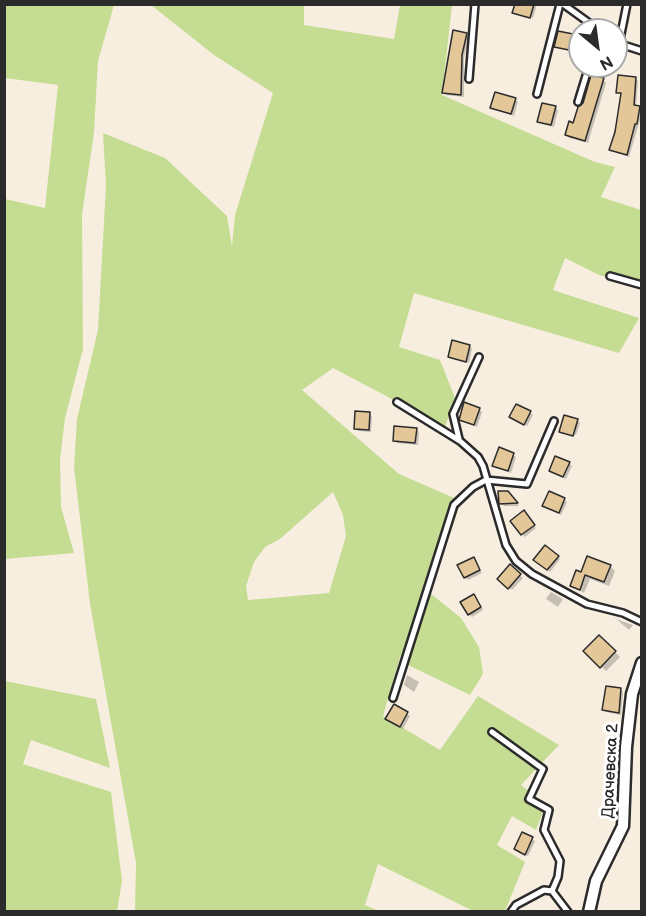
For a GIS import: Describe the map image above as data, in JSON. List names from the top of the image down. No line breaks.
{"streets":{"street":["Драчевска 2"]},"north":"bottom right"}
